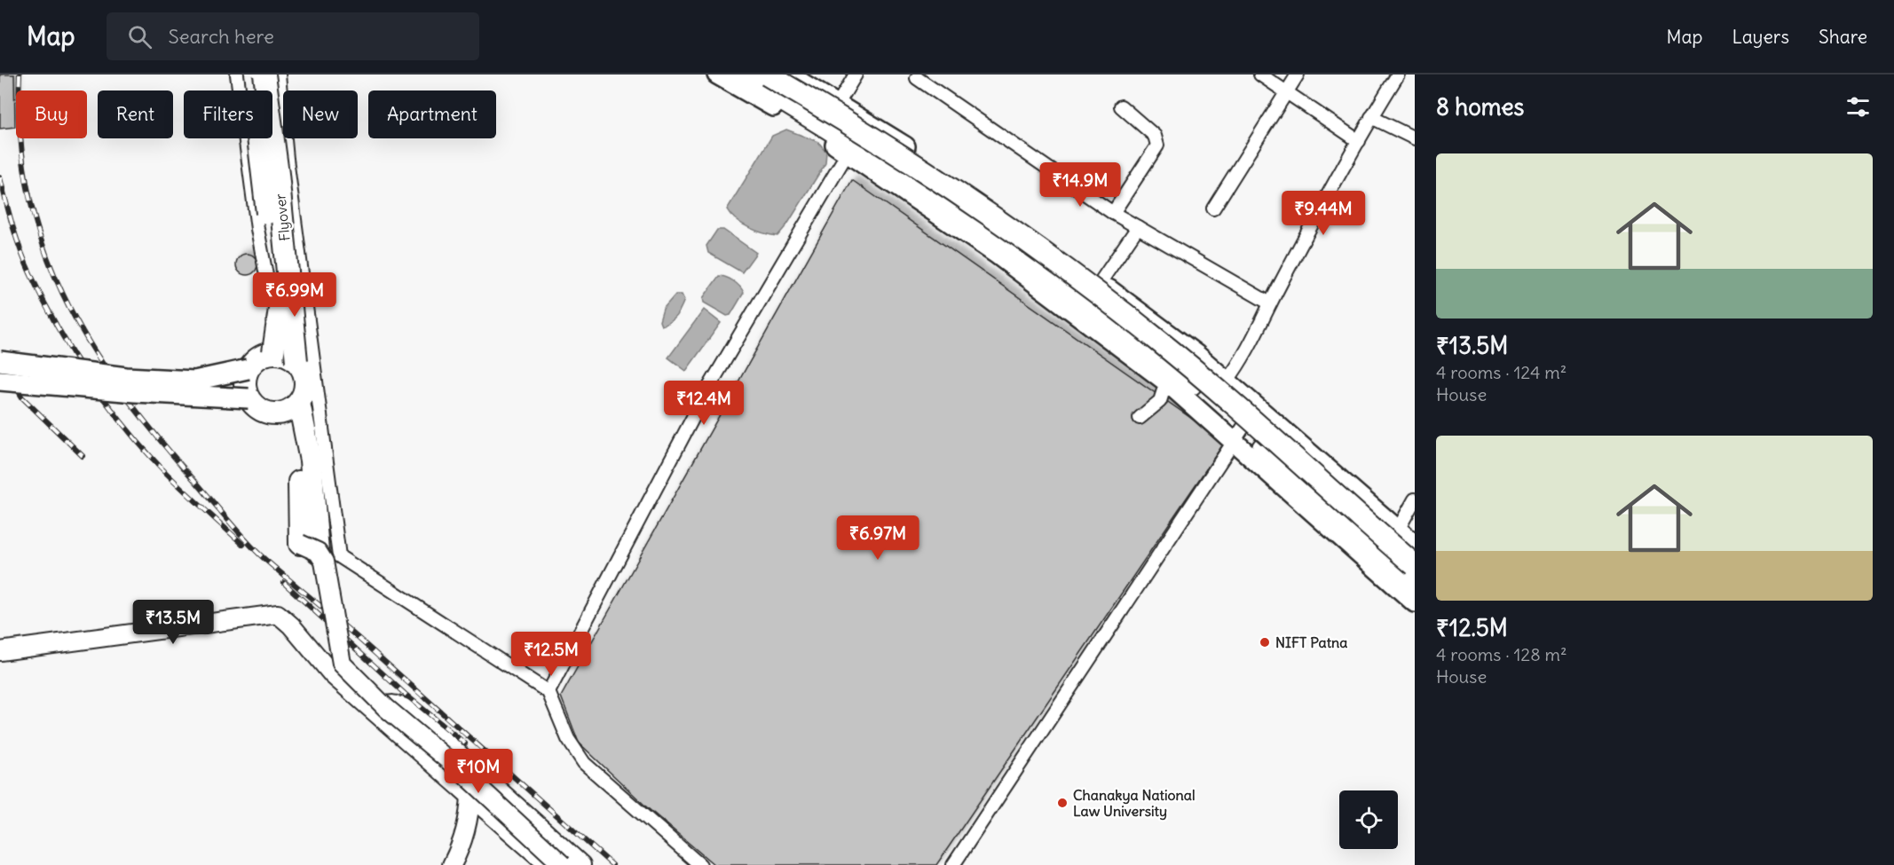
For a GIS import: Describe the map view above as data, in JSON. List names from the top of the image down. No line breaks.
{"streets":{"highway":["Flyover"]},"places":["NIFT Patna","Chanakya National Law University"],"page":{"header":"Map","search":"Search here","nav":["Map","Layers","Share"],"heading":"8 homes","chip":["Buy","Rent","Filters","New","Apartment"],"list":[{"name":"₹13.5M","note":"4 rooms · 124 m² · House"},{"name":"₹12.5M","note":"4 rooms · 128 m² · House"}],"price":["₹14.9M","₹9.44M","₹6.99M","₹12.4M","₹6.97M","₹13.5M","₹12.5M","₹10M"]}}
